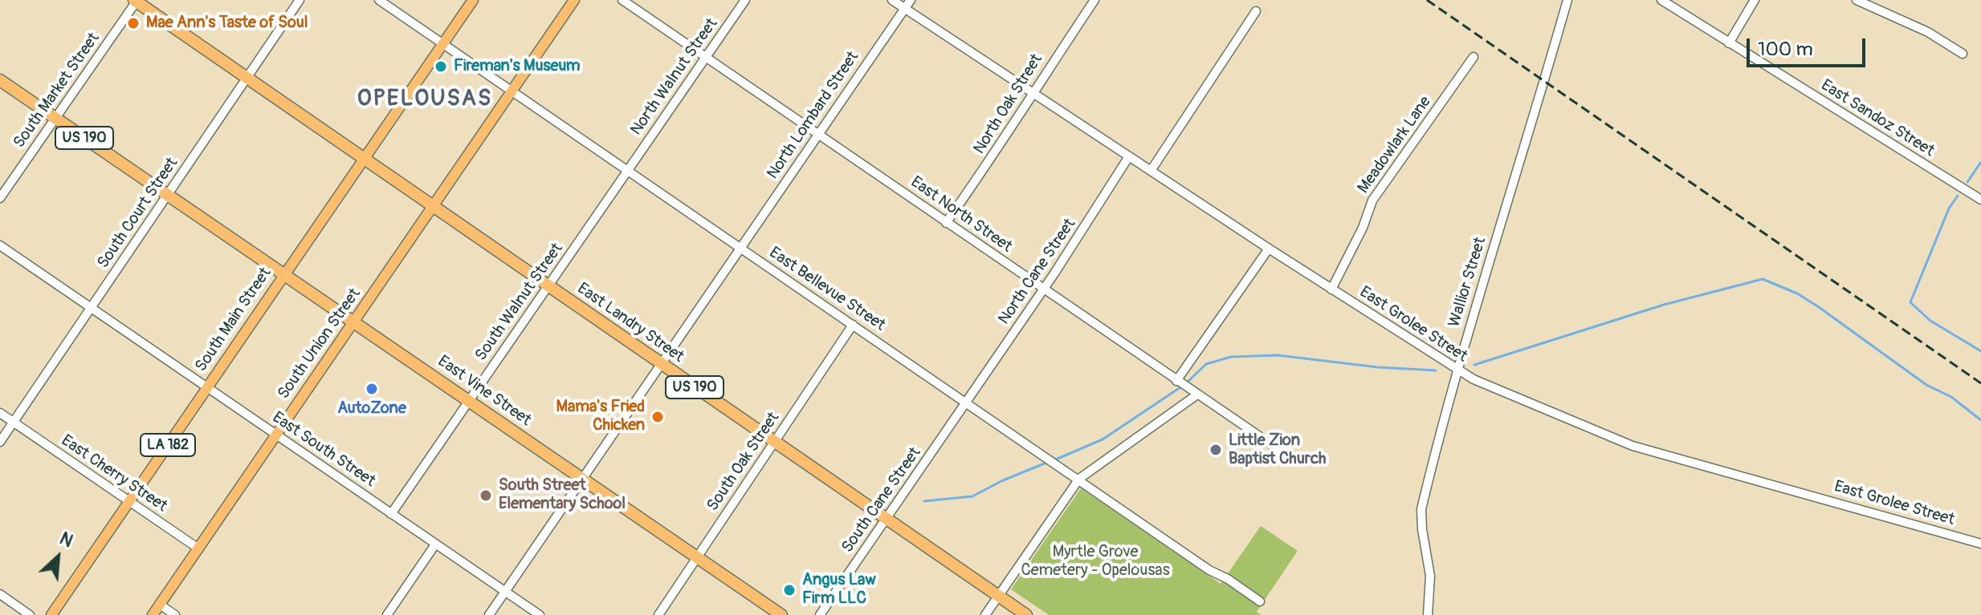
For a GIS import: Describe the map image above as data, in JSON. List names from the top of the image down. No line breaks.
{"streets":{"highway":["US 190","East Landry Street","East Vine Street"],"main road":["South Main Street","South Union Street","LA 182"],"street":["North Walnut Street","South Market Street","North Oak Street","North Lombard Street","East Sandoz Street","Meadowlark Lane","South Court Street","East North Street","North Cane Street","Wallior Street","East Bellevue Street","South Walnut Street","East Grolee Street","East South Street","South Oak Street","East Cherry Street","South Cane Street"]},"crossings":[["North Walnut Street","East North Street"],["North Walnut Street","East Bellevue Street"],["North Walnut Street","South Walnut Street"],["South Market Street","US 190"],["North Oak Street","East North Street"],["North Oak Street","East Grolee Street"],["North Lombard Street","East North Street"],["North Lombard Street","East Bellevue Street"],["North Lombard Street","East Landry Street"],["North Lombard Street","East Grolee Street"],["North Lombard Street","East Vine Street"],["North Lombard Street","East South Street"],["US 190","South Court Street"],["US 190","East Landry Street"],["US 190","East Vine Street"],["Meadowlark Lane","East Grolee Street"],["South Court Street","East Landry Street"],["South Court Street","East Vine Street"],["South Court Street","East South Street"],["South Court Street","East Cherry Street"],["East North Street","North Cane Street"],["North Cane Street","East Bellevue Street"],["North Cane Street","East Grolee Street"],["North Cane Street","South Cane Street"],["Wallior Street","East Grolee Street"],["East Bellevue Street","South Walnut Street"],["East Bellevue Street","South Main Street"],["East Bellevue Street","South Union Street"],["East Bellevue Street","LA 182"],["East Bellevue Street","South Oak Street"],["East Bellevue Street","South Cane Street"],["South Walnut Street","East Landry Street"],["South Walnut Street","East Vine Street"],["South Walnut Street","East South Street"],["South Main Street","East Landry Street"],["South Main Street","East Vine Street"],["South Main Street","LA 182"],["South Main Street","East South Street"],["South Main Street","East Cherry Street"],["East Landry Street","South Union Street"],["East Landry Street","South Oak Street"],["East Landry Street","South Cane Street"],["South Union Street","East Vine Street"],["South Union Street","East South Street"],["South Union Street","East Cherry Street"],["East Vine Street","South Oak Street"]],"districts":["OPELOUSAS"],"parks":["Myrtle Grove Cemetery - Opelousas"],"places":["Mae Ann's Taste of Soul","Fireman's Museum","AutoZone","Mama's Fried Chicken","Little Zion Baptist Church","South Street Elementary School","Angus Law Firm LLC"],"scale_bar":"100 m","north":"top right"}
